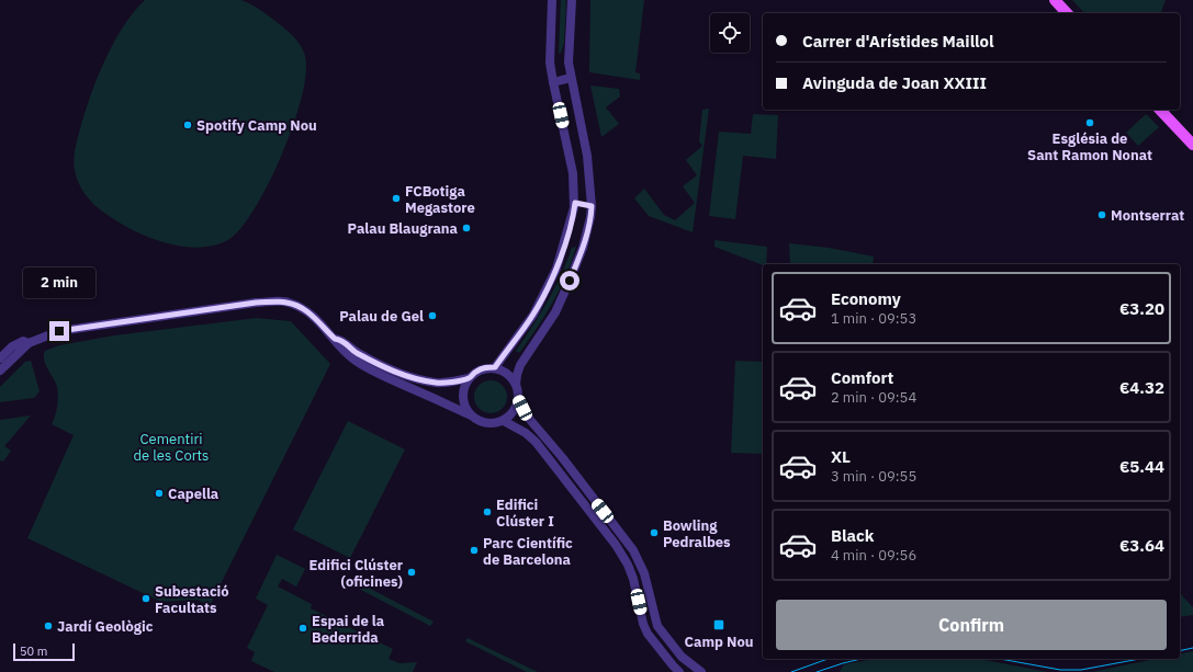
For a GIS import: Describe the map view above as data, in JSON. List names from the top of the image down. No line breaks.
{"parks":["Cementiri de les Corts"],"places":{"other":["Església de Sant Ramon Nonat","Spotify Camp Nou","FCBotiga Megastore","Montserrat","Palau Blaugrana","Palau de Gel","Capella","Edifici Clúster I","Bowling Pedralbes","Parc Científic de Barcelona","Edifici Clúster (oficines)","Subestació Facultats","Jardí Geològic","Espai de la Bederrida"],"transit":["Camp Nou"]},"scale_bar":"50 m","page":{"banner":["Carrer d'Arístides Maillol","Avinguda de Joan XXIII"],"bubble":"2 min","list":[{"name":"Economy","note":"1 min · 09:53","value":"€3.20"},{"name":"Comfort","note":"2 min · 09:54","value":"€4.32"},{"name":"XL","note":"3 min · 09:55","value":"€5.44"},{"name":"Black","note":"4 min · 09:56","value":"€3.64"}],"buttons":"Confirm","scale":"50 m"}}
